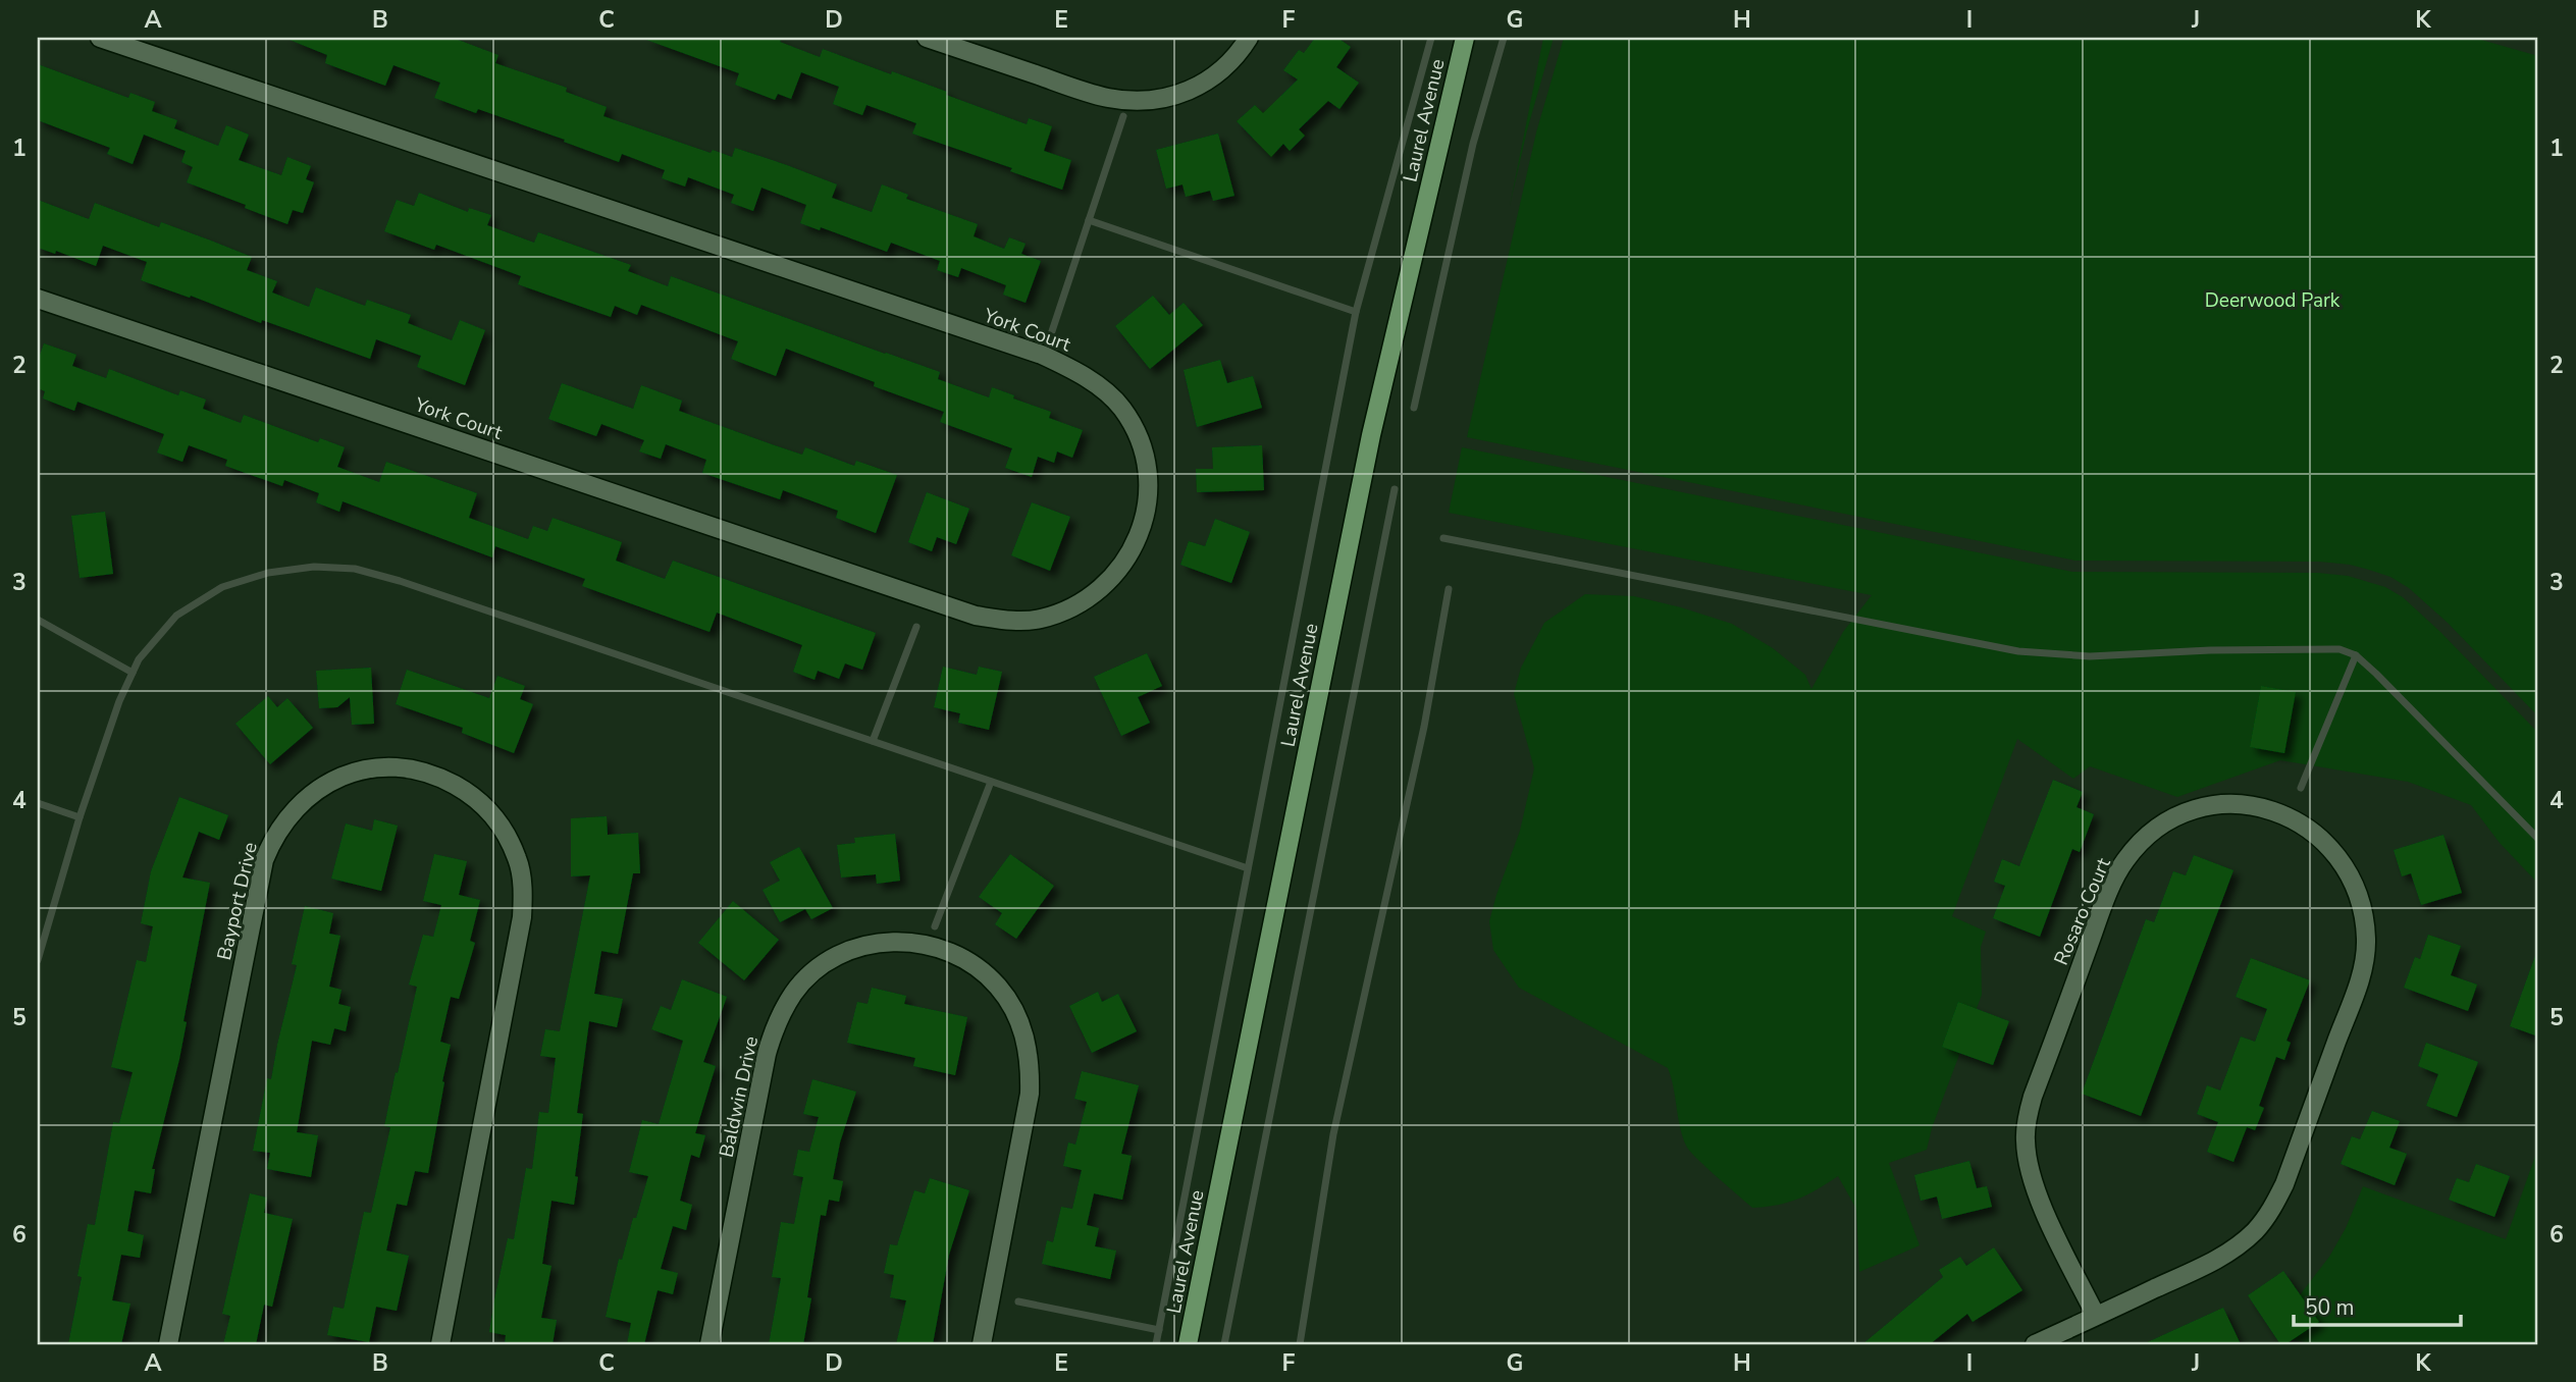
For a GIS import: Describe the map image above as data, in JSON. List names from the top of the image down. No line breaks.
{"streets":{"main road":["Laurel Avenue"],"street":["York Court","Bayport Drive","Rosaro Court","Baldwin Drive"]},"parks":["Deerwood Park"],"scale_bar":"50 m","grid":{"columns":["A","B","C","D","E","F","G","H","I","J","K"],"rows":["1","2","3","4","5","6"]}}
